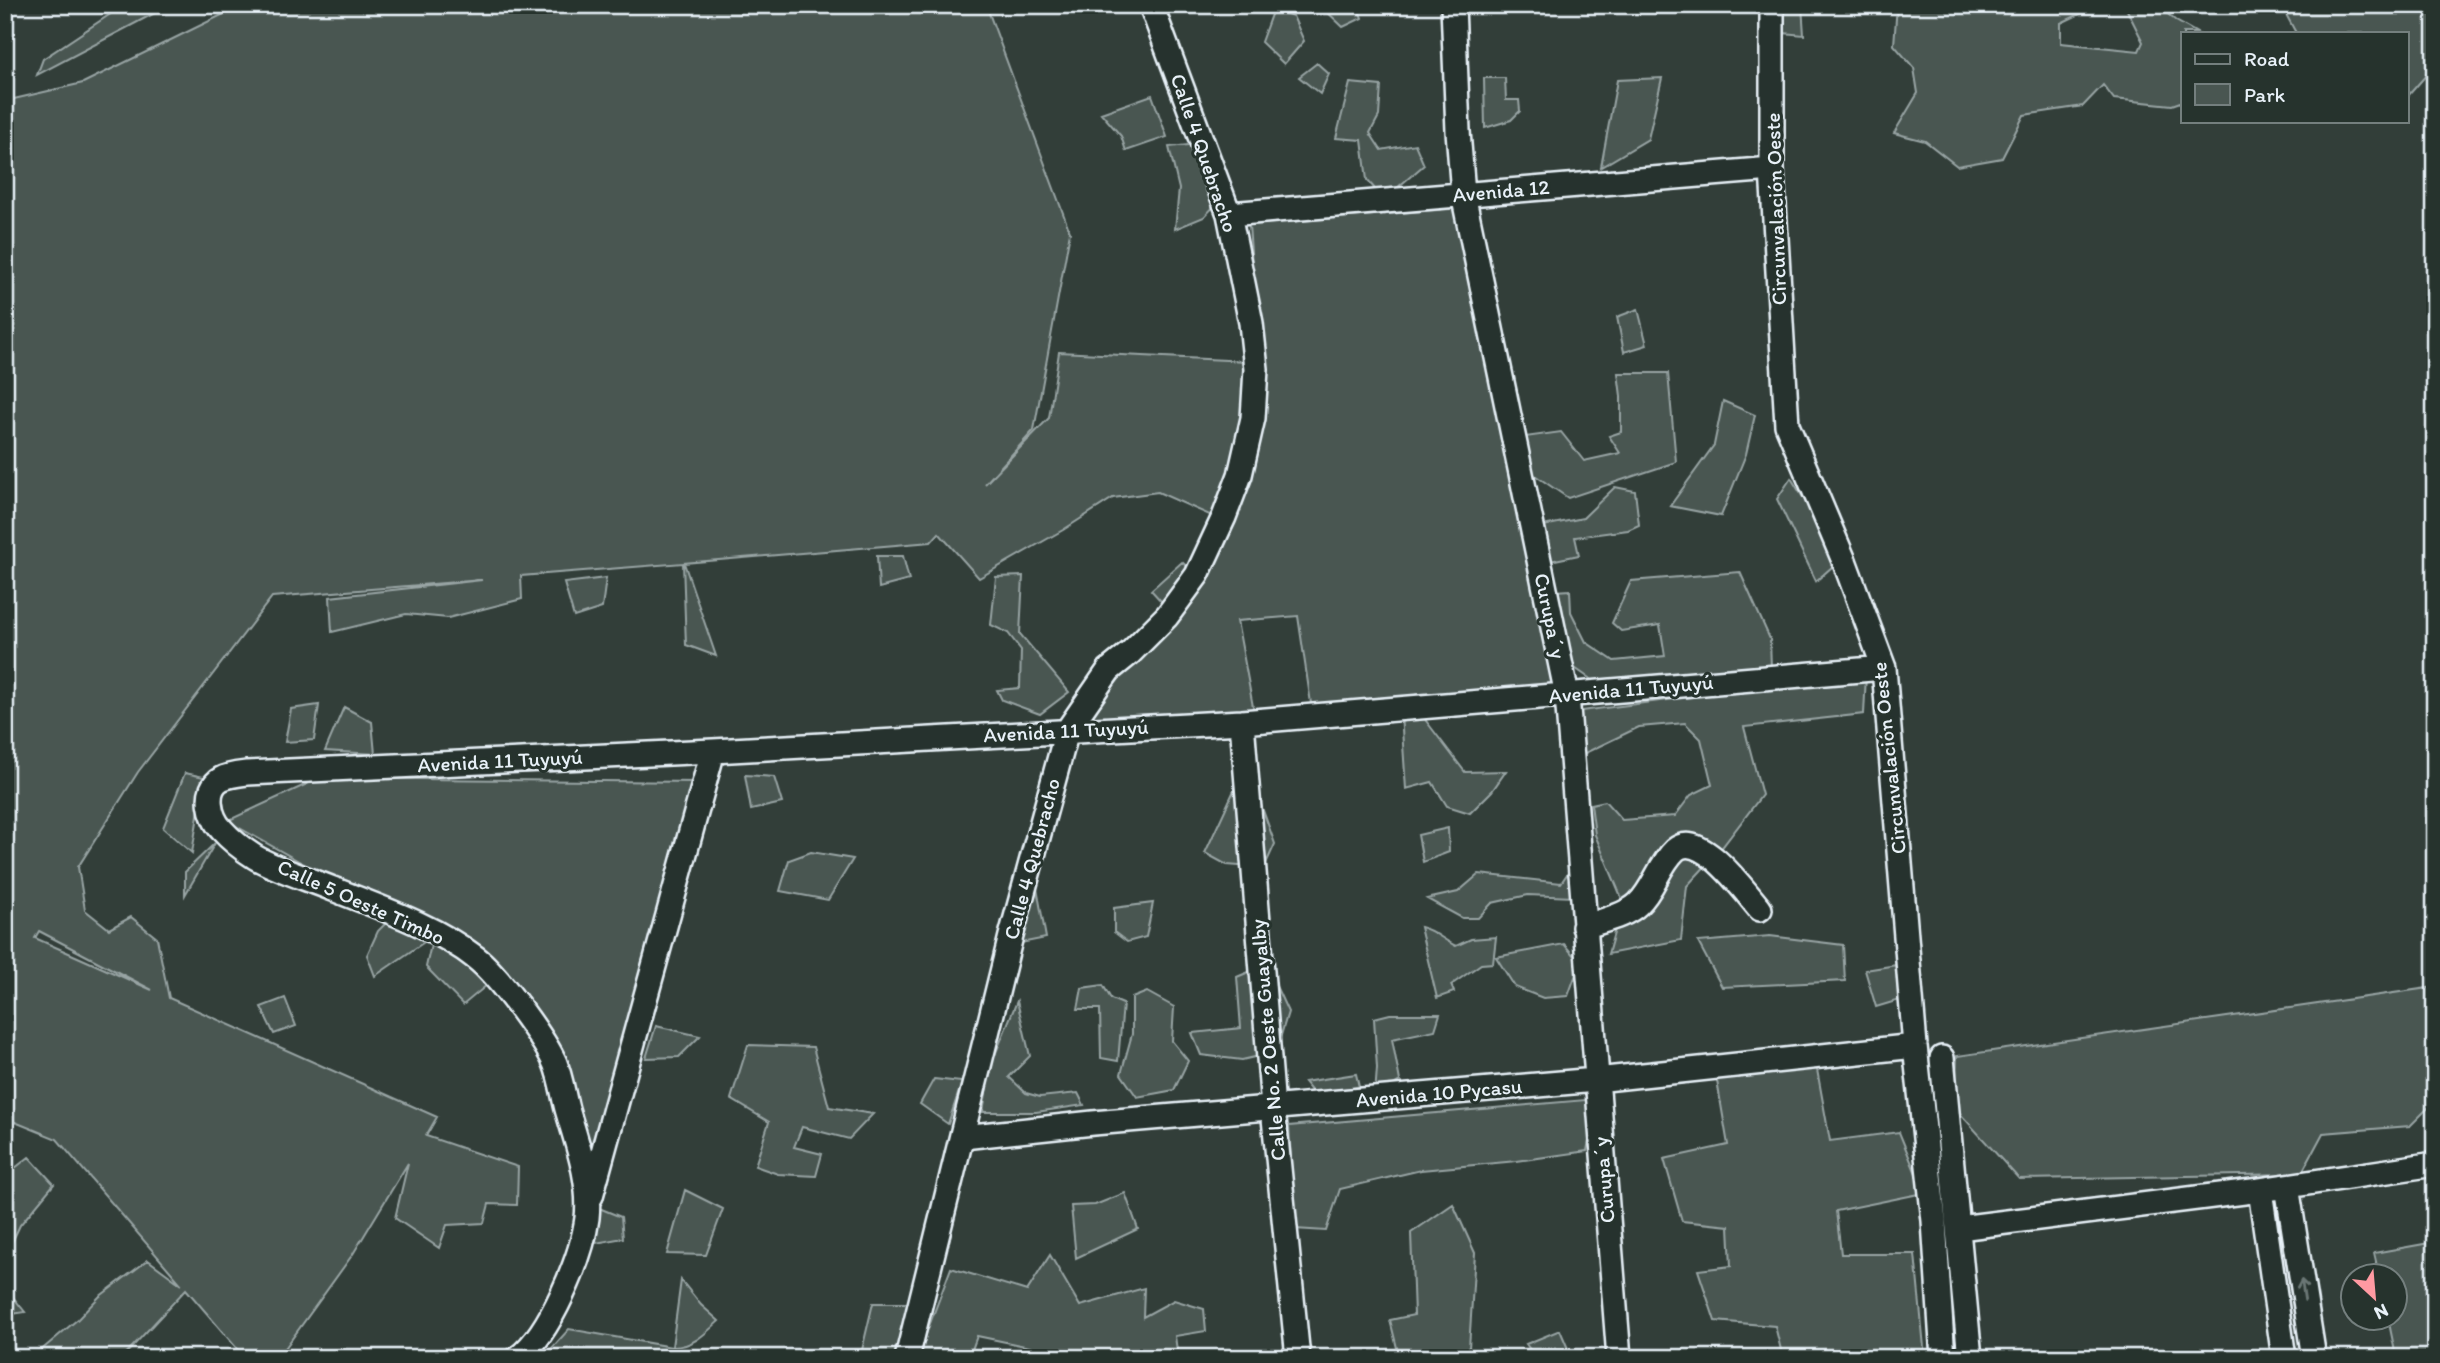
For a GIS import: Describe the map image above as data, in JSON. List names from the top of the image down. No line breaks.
{"streets":{"street":["Calle 4 Quebracho","Avenida 12","Circunvalación Oeste","Curupa´y","Avenida 11 Tuyuyú","Calle 5 Oeste Timbo","Calle No. 2 Oeste Guayalby","Avenida 10 Pycasu"]},"crossings":[["Calle 4 Quebracho","Avenida 12"],["Calle 4 Quebracho","Avenida 11 Tuyuyú"],["Calle 4 Quebracho","Avenida 10 Pycasu"],["Avenida 12","Circunvalación Oeste"],["Avenida 12","Curupa´y"],["Circunvalación Oeste","Avenida 11 Tuyuyú"],["Circunvalación Oeste","Avenida 10 Pycasu"],["Curupa´y","Avenida 11 Tuyuyú"],["Curupa´y","Avenida 10 Pycasu"],["Avenida 11 Tuyuyú","Calle 5 Oeste Timbo"],["Avenida 11 Tuyuyú","Calle No. 2 Oeste Guayalby"],["Calle No. 2 Oeste Guayalby","Avenida 10 Pycasu"]],"legend":["Road","Park"],"north":"bottom right"}
